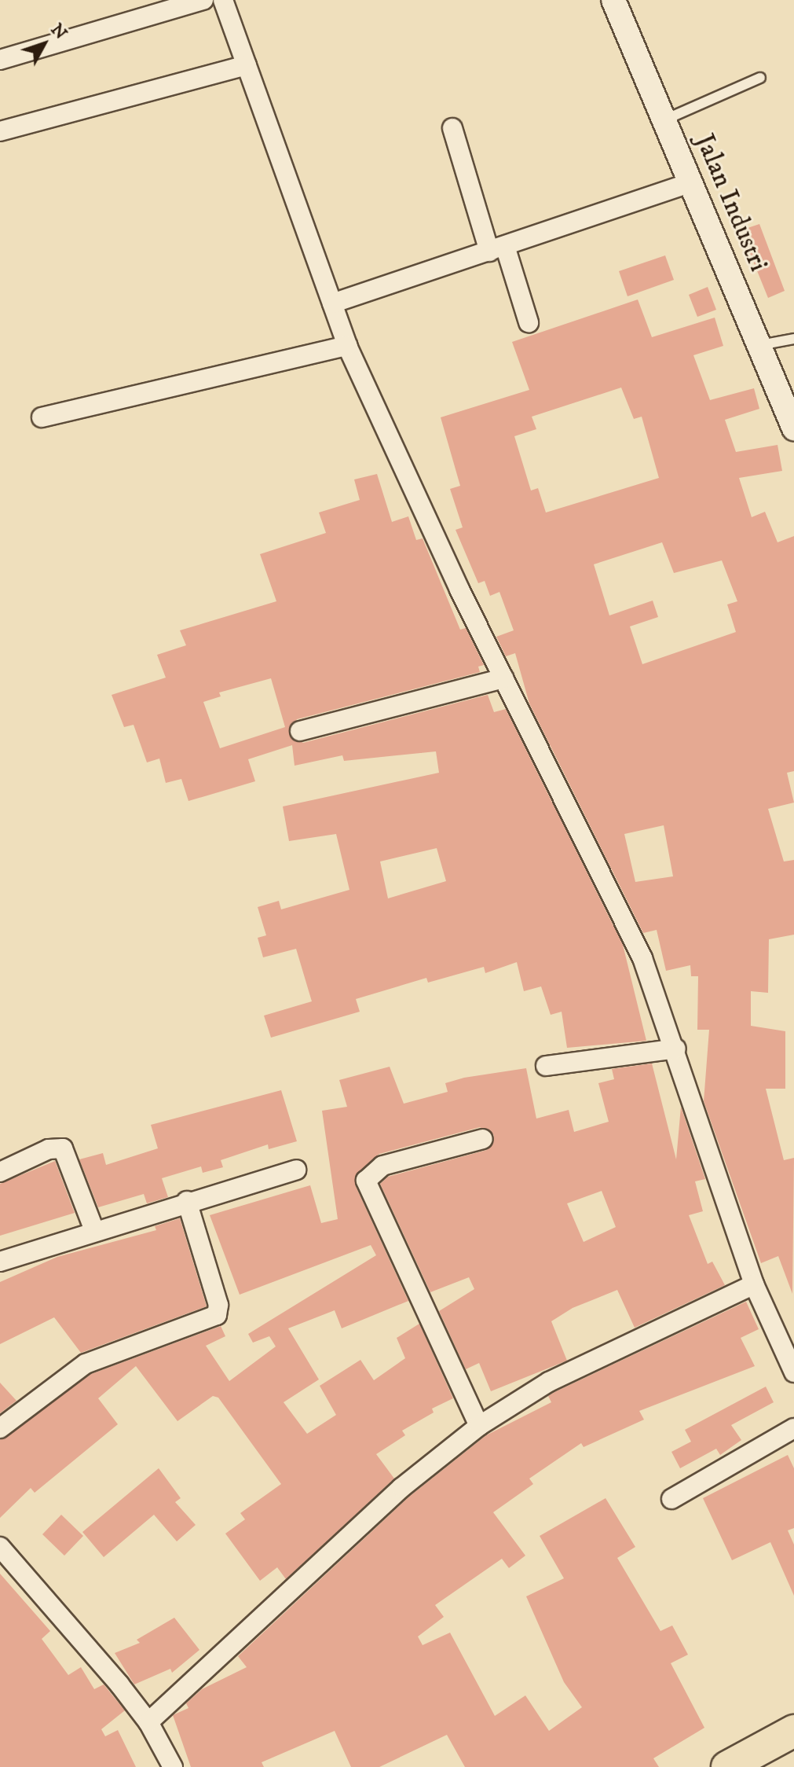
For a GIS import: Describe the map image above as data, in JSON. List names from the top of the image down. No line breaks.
{"streets":{"street":["Jalan Industri"]},"north":"top right"}
